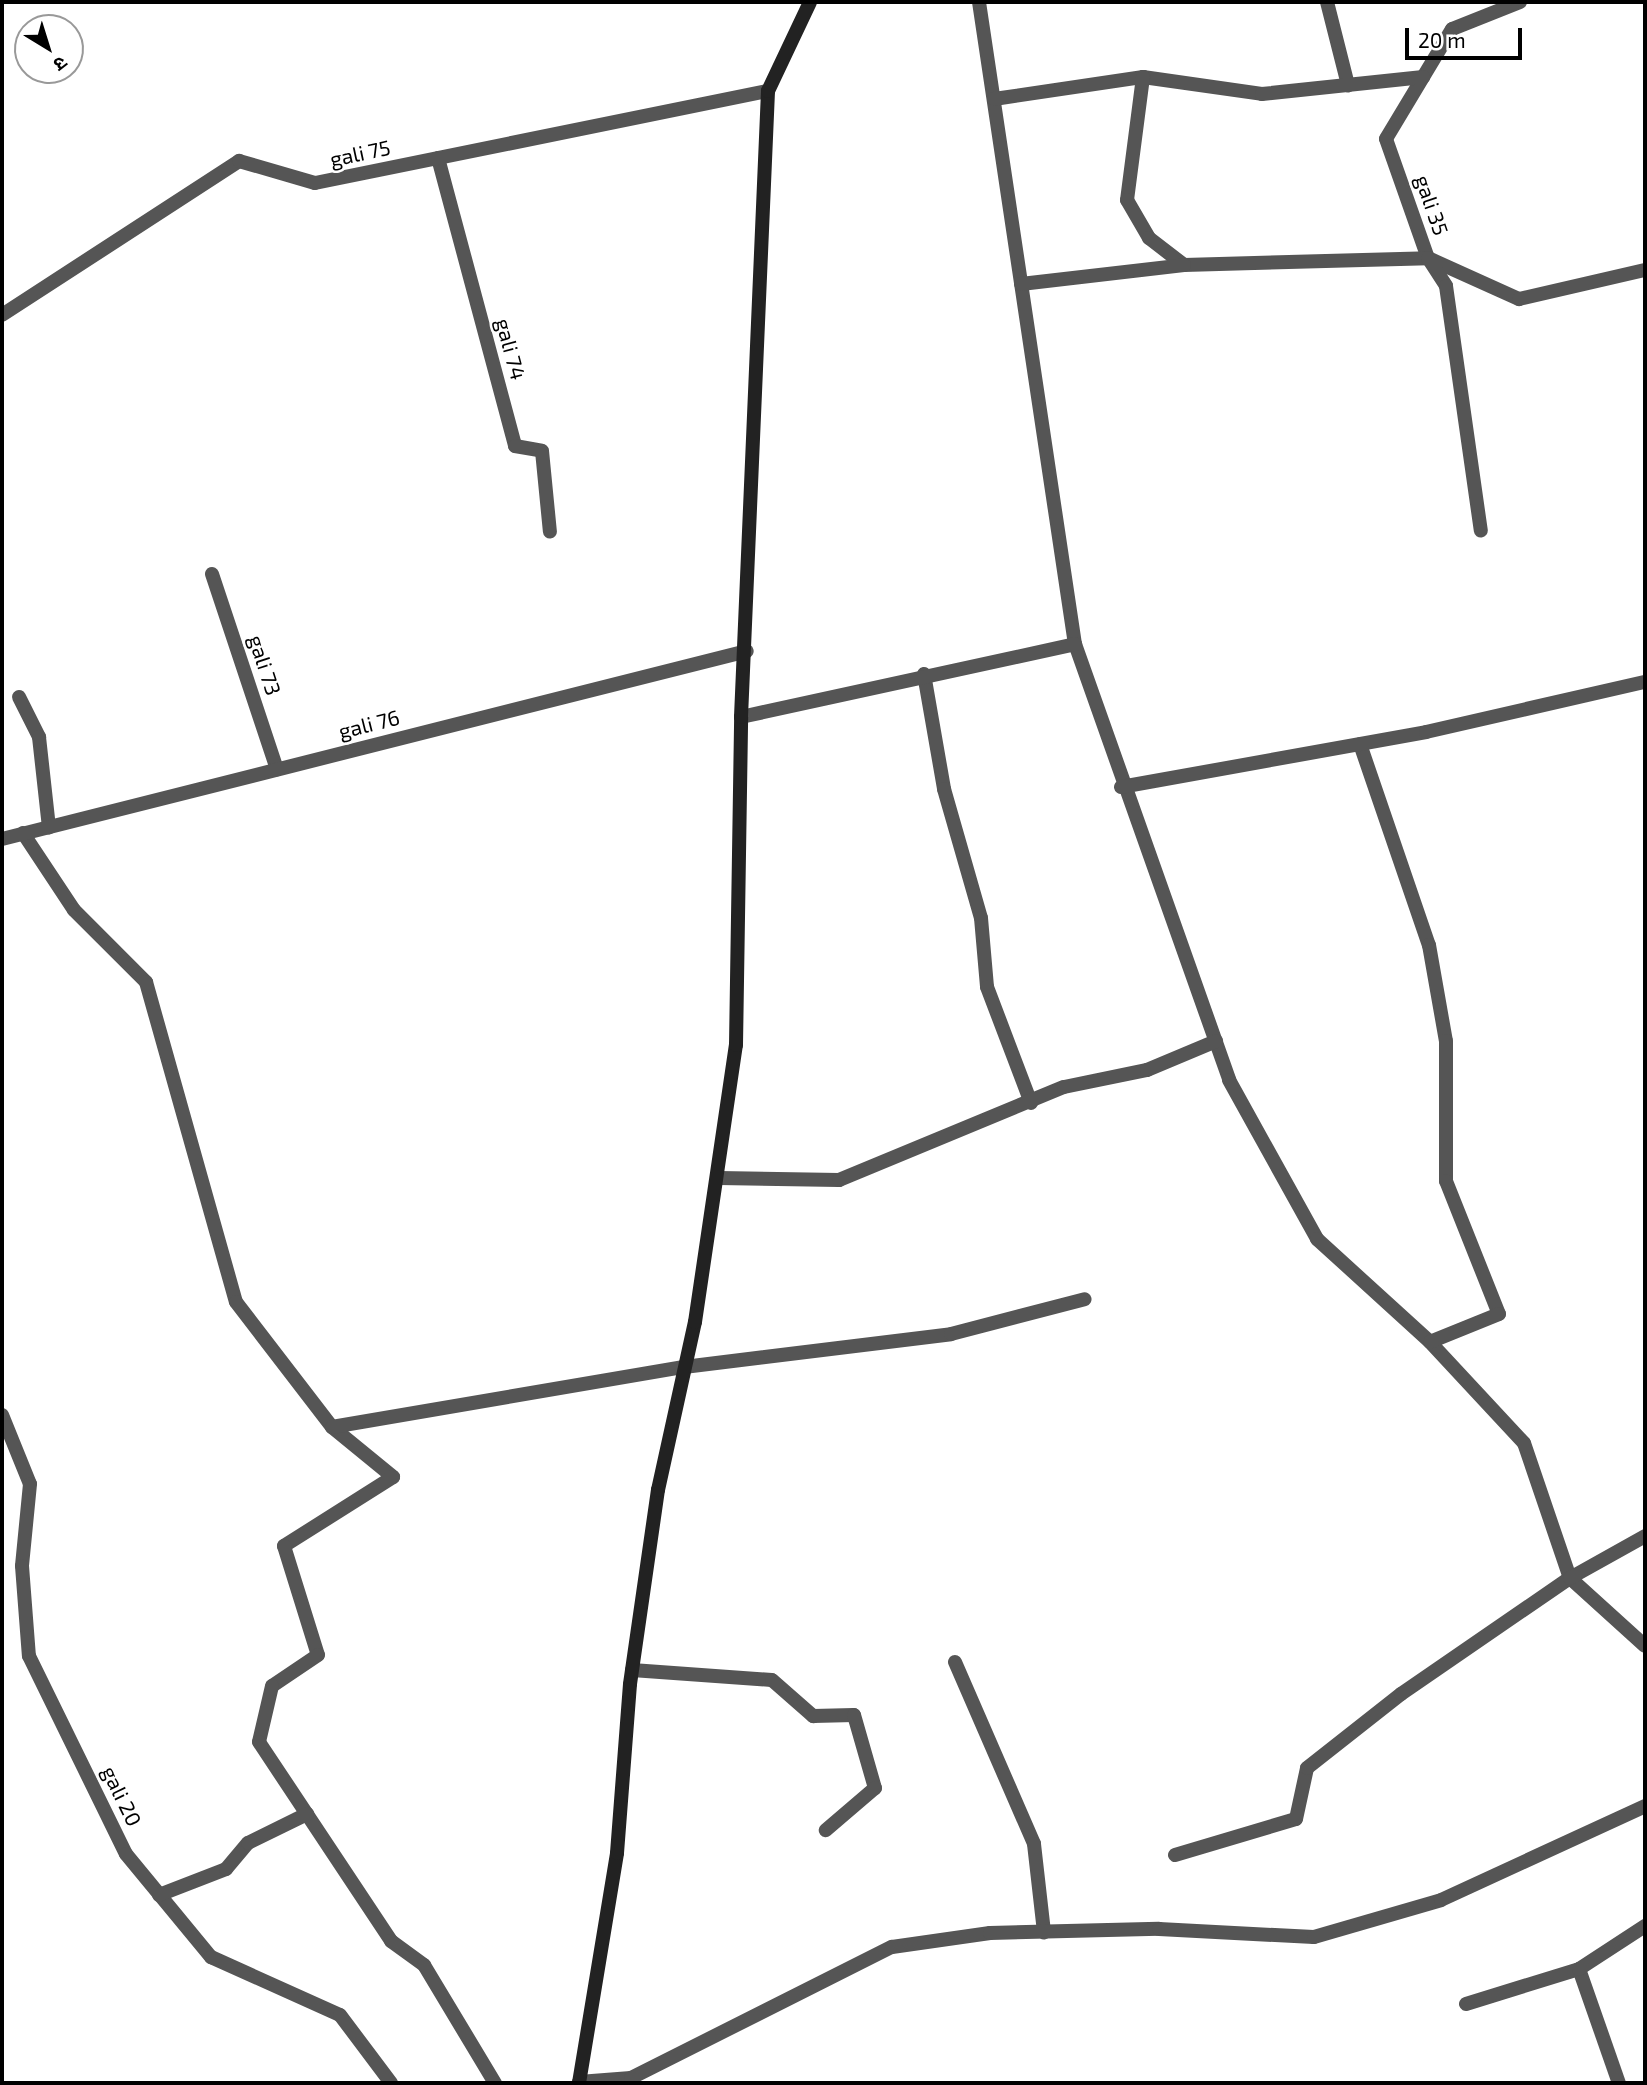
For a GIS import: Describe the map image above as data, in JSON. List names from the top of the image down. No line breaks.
{"streets":{"street":["gali 75","gali 35","gali 74","gali 73","gali 76","gali 20"]},"crossings":[["gali 75","gali 74"],["gali 73","gali 76"]],"scale_bar":"20 m","north":"bottom right"}
